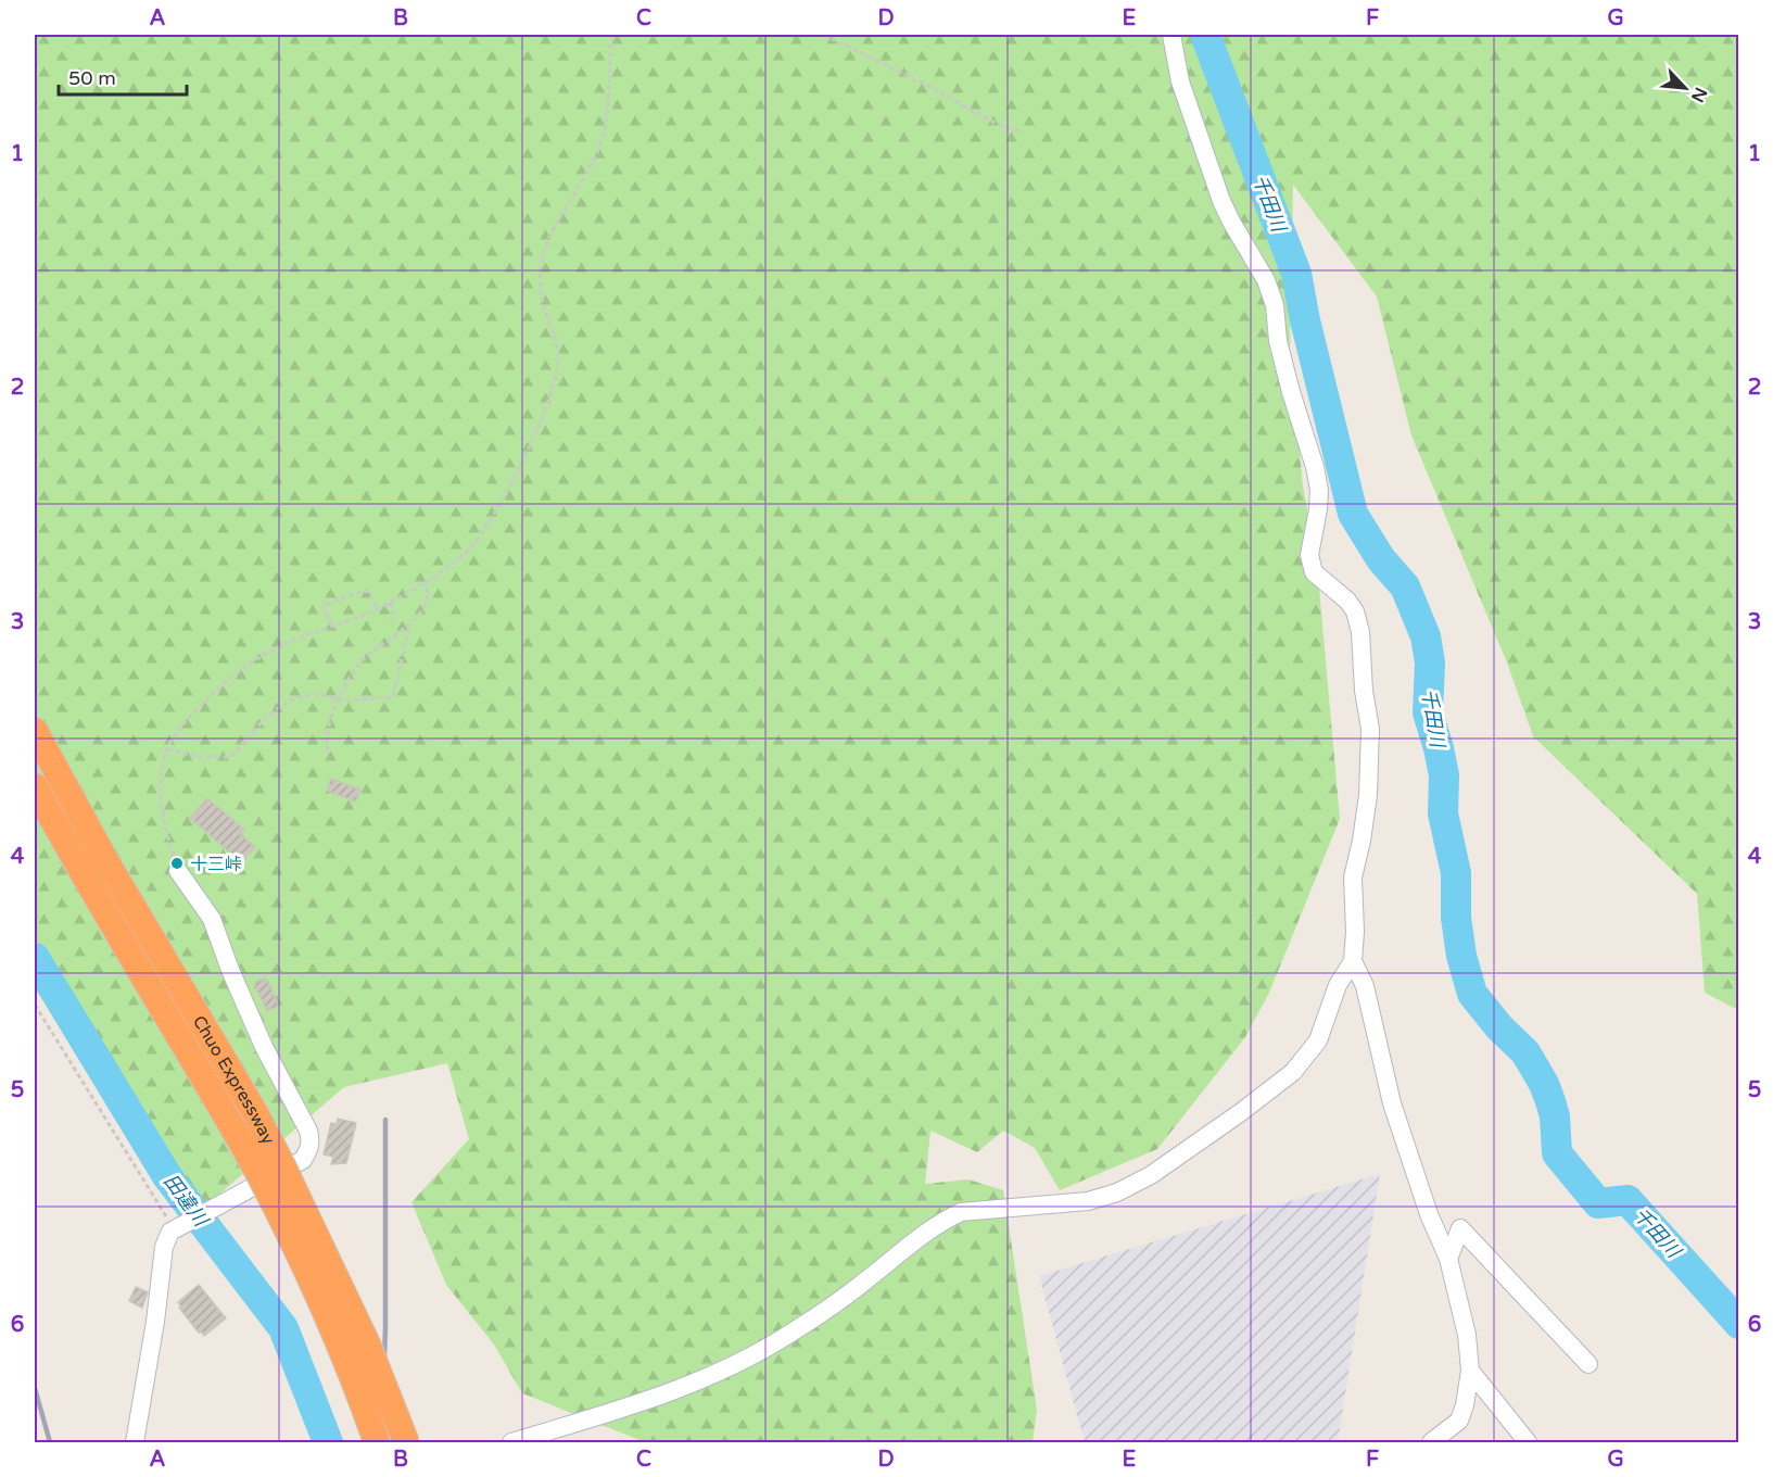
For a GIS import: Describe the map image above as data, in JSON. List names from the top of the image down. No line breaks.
{"streets":{"highway":["Chuo Expressway"]},"water":["千田川","田違川"],"places":["十三峠"],"scale_bar":"50 m","north":"bottom right","grid":{"columns":["A","B","C","D","E","F","G"],"rows":["1","2","3","4","5","6"]}}
